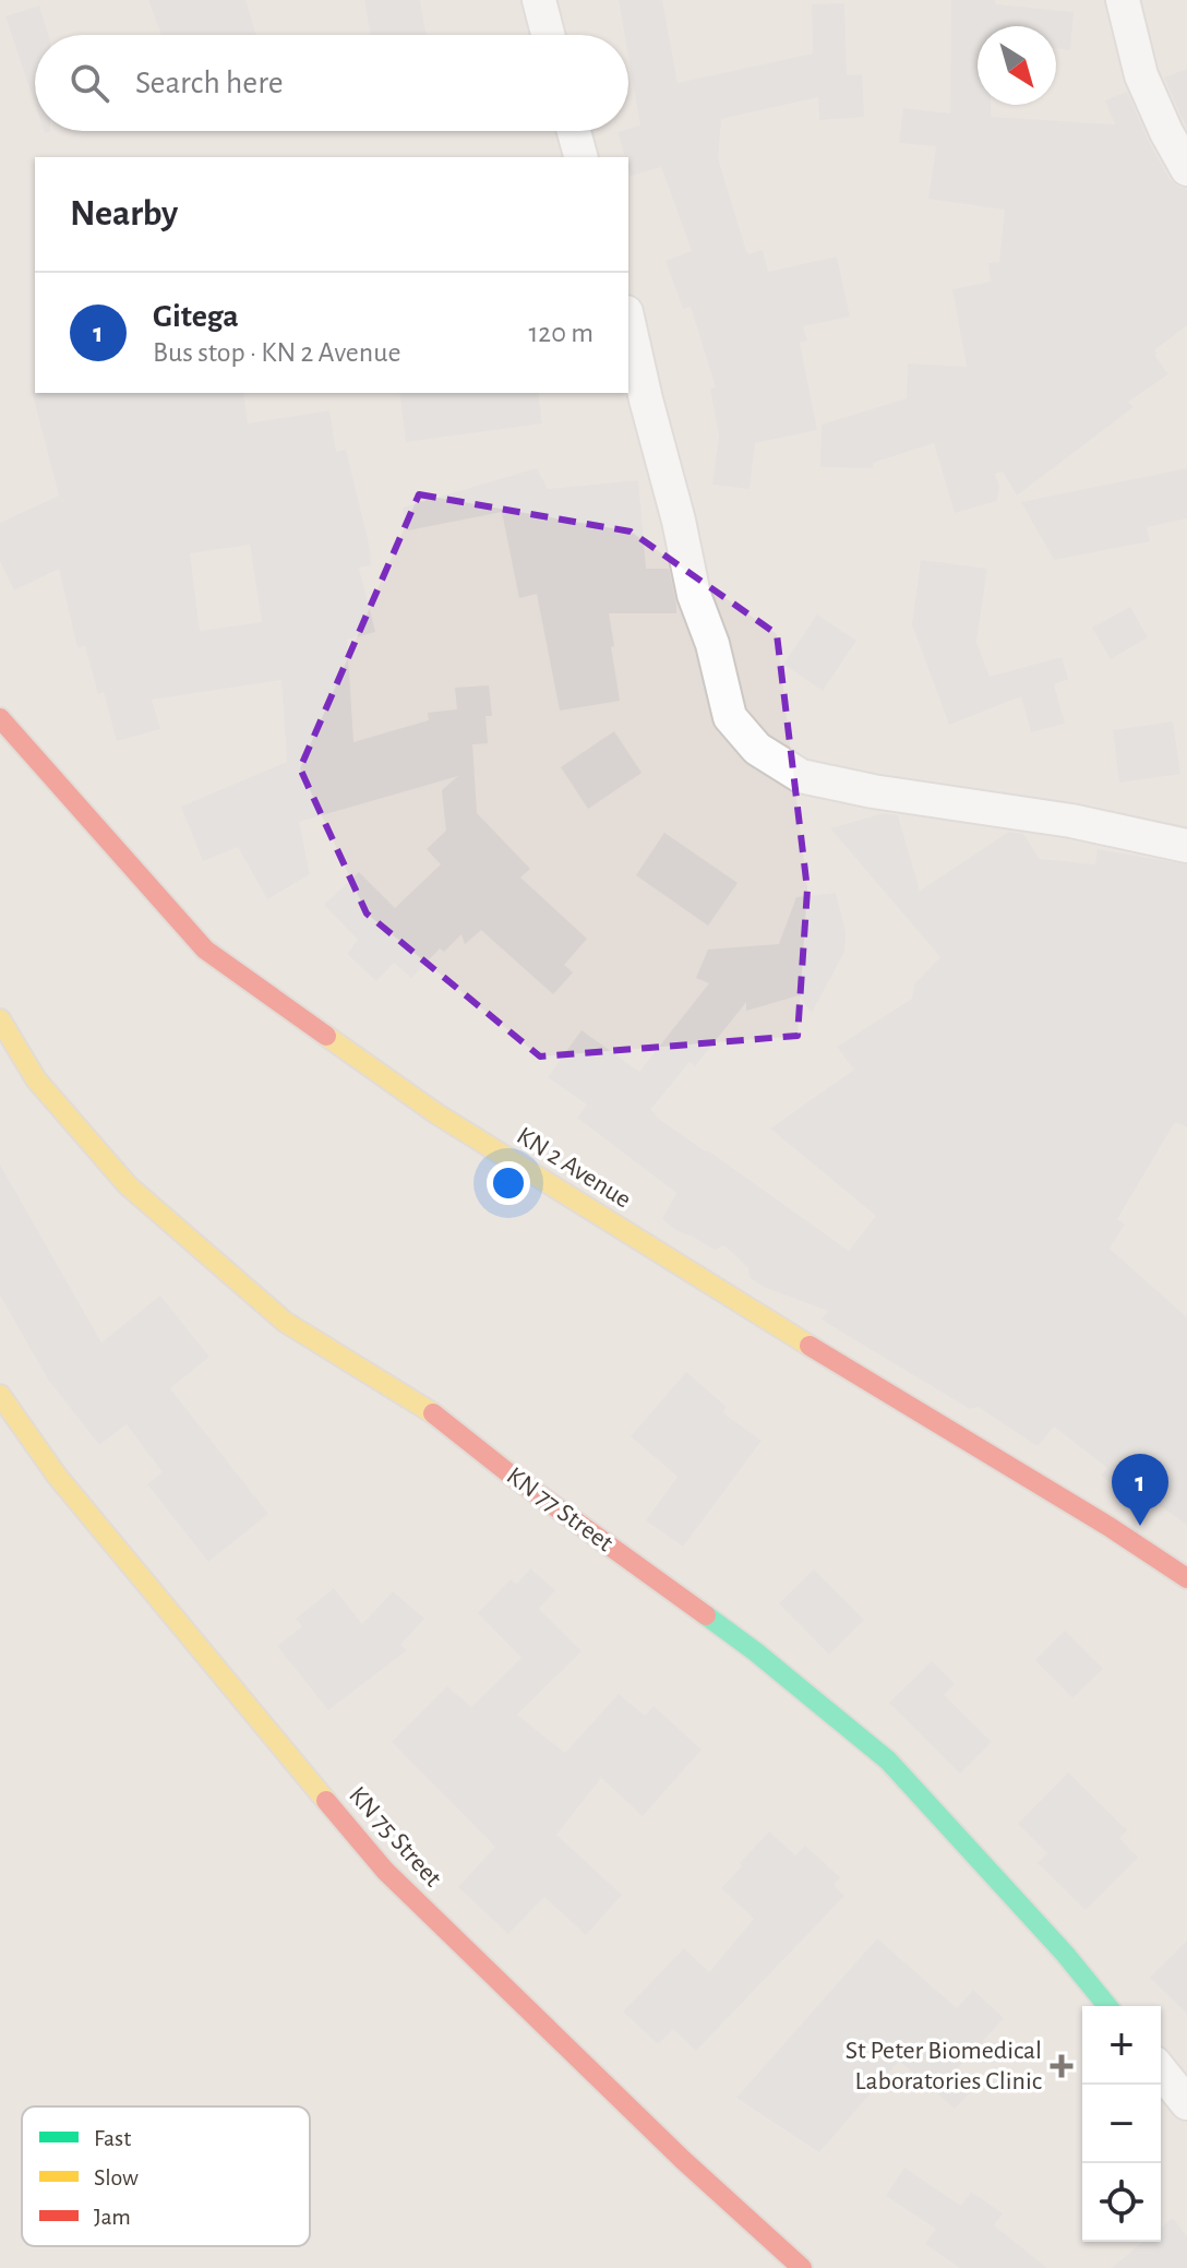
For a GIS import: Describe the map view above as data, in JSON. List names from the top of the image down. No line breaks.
{"streets":{"street":["KN 2 Avenue","KN 77 Street","KN 75 Street"]},"places":{"health":["St Peter Biomedical Laboratories Clinic"]},"legend":["Fast","Slow","Jam"],"north":"bottom right","page":{"search":"Search here","heading":"Nearby","list":[{"mark":"1","name":"Gitega","note":"Bus stop · KN 2 Avenue","value":"120 m"}],"pins":"1","map_buttons":["+","−"]}}
